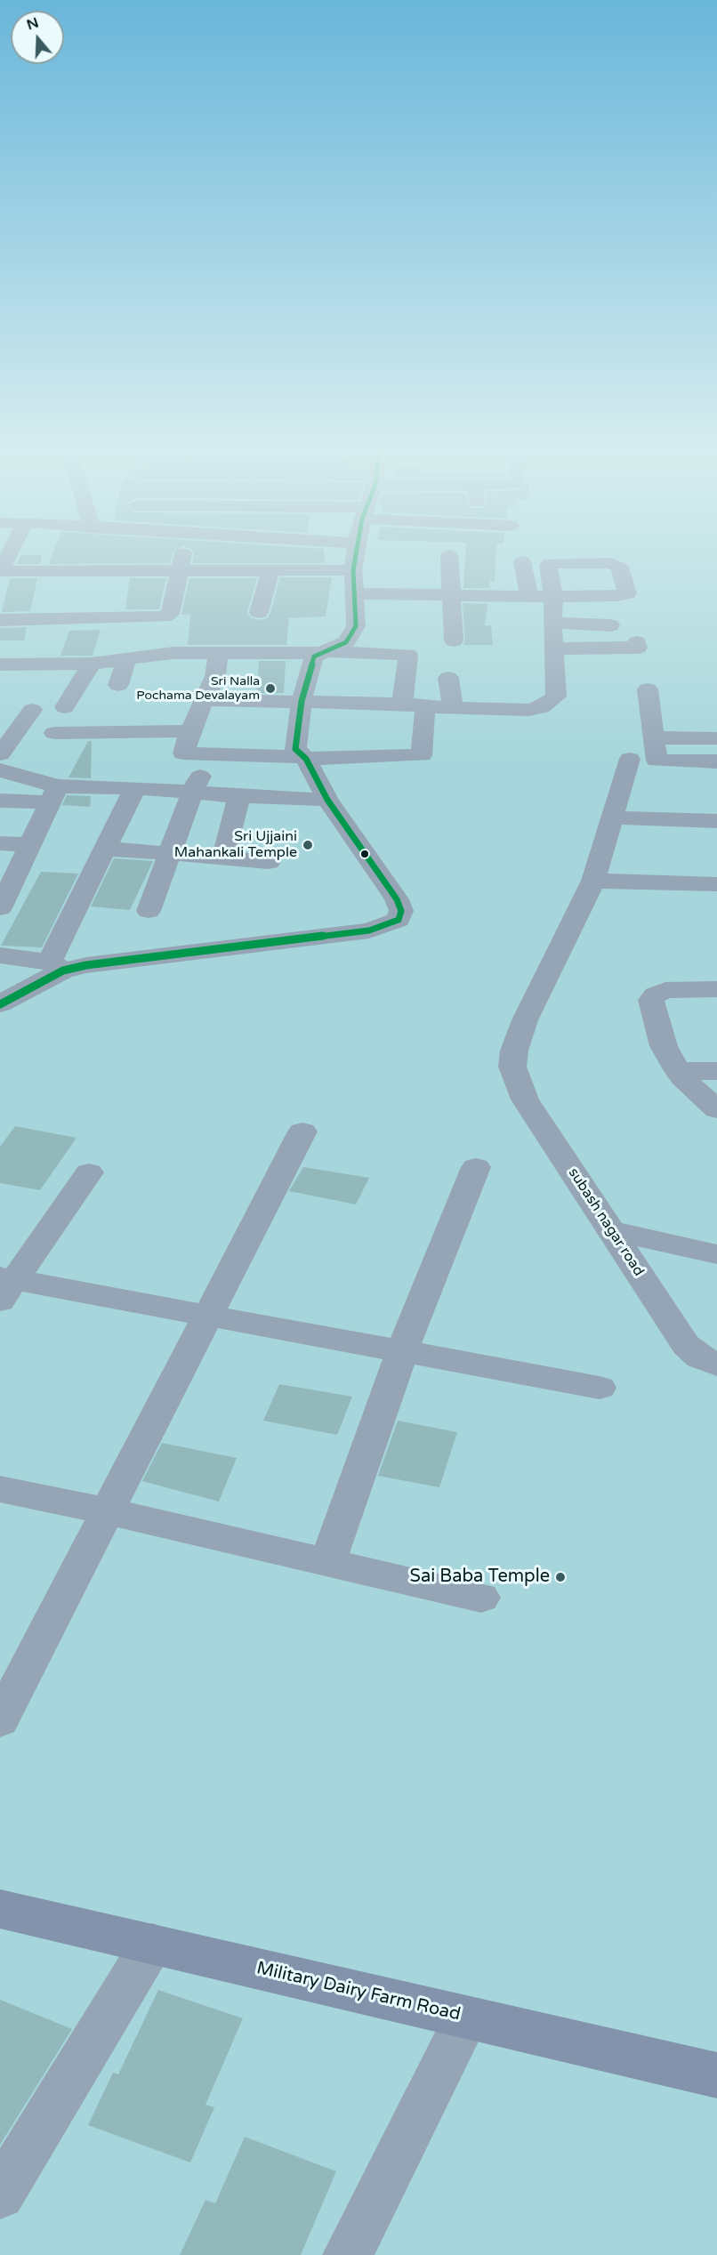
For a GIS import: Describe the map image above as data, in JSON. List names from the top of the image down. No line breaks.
{"streets":{"main road":["Military Dairy Farm Road"],"street":["subash nagar road"]},"places":["Sri Nalla Pochama Devalayam","Sri Ujjaini Mahankali Temple","Sai Baba Temple"],"north":"top"}
